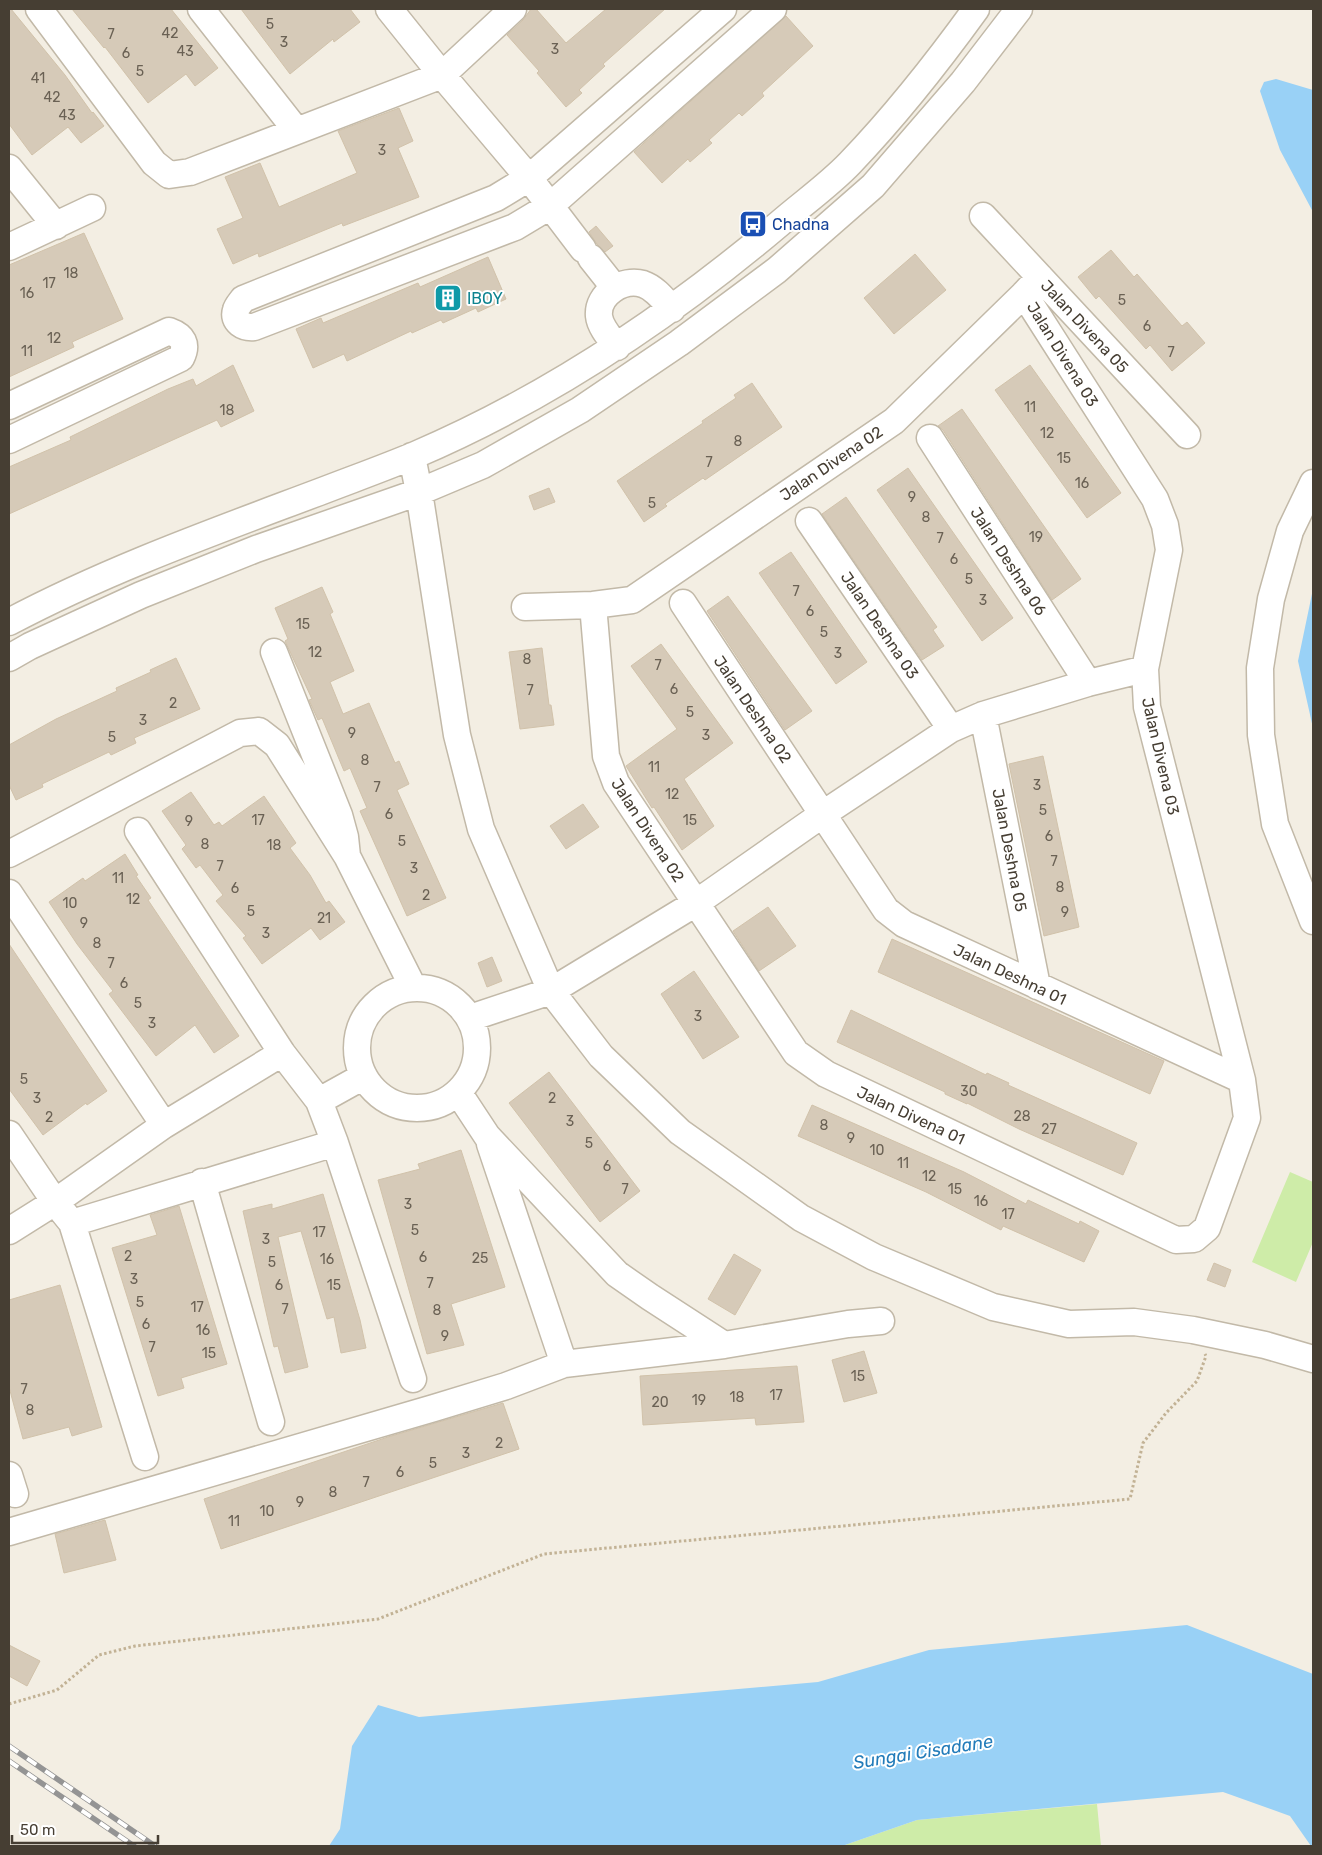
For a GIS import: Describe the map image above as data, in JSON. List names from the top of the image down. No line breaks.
{"streets":{"street":["Jalan Divena 05","Jalan Divena 03","Jalan Divena 02","Jalan Deshna 06","Jalan Deshna 03","Jalan Deshna 02","Jalan Deshna 05","Jalan Deshna 01","Jalan Divena 01"]},"crossings":[["Jalan Divena 05","Jalan Divena 03"],["Jalan Divena 05","Jalan Divena 02"],["Jalan Divena 03","Jalan Divena 02"],["Jalan Divena 03","Jalan Deshna 01"],["Jalan Divena 03","Jalan Divena 01"],["Jalan Divena 02","Jalan Divena 01"],["Jalan Deshna 02","Jalan Deshna 01"],["Jalan Deshna 05","Jalan Deshna 01"]],"water":["Sungai Cisadane"],"places":{"bus stop":["Chadna"],"building":["IBOY"]},"house_numbers":["5","42","7","3","3","43","6","5","41","42","43","3","18","17","16","5","6","12","11","7","11","18","12","8","15","7","16","9","5","8","19","7","6","5","7","3","6","15","5","12","3","8","7","6","7","2","5","3","9","3","5","8","11","3","7","12","5","6","17","15","9","6","5","8","18","7","7","3","11","8","6","2","12","10","5","9","21","9","3","8","7","6","5","3","3","5","30","3","2","28","2","3","8","27","9","5","10","11","6","12","7","15","16","3","17","5","17","3","2","6","25","16","5","3","7","6","15","5","17","7","8","6","16","9","7","15","15","7","17","18","19","20","8","2","3","5","6","7","8","9","10","11"],"scale_bar":"50 m"}
